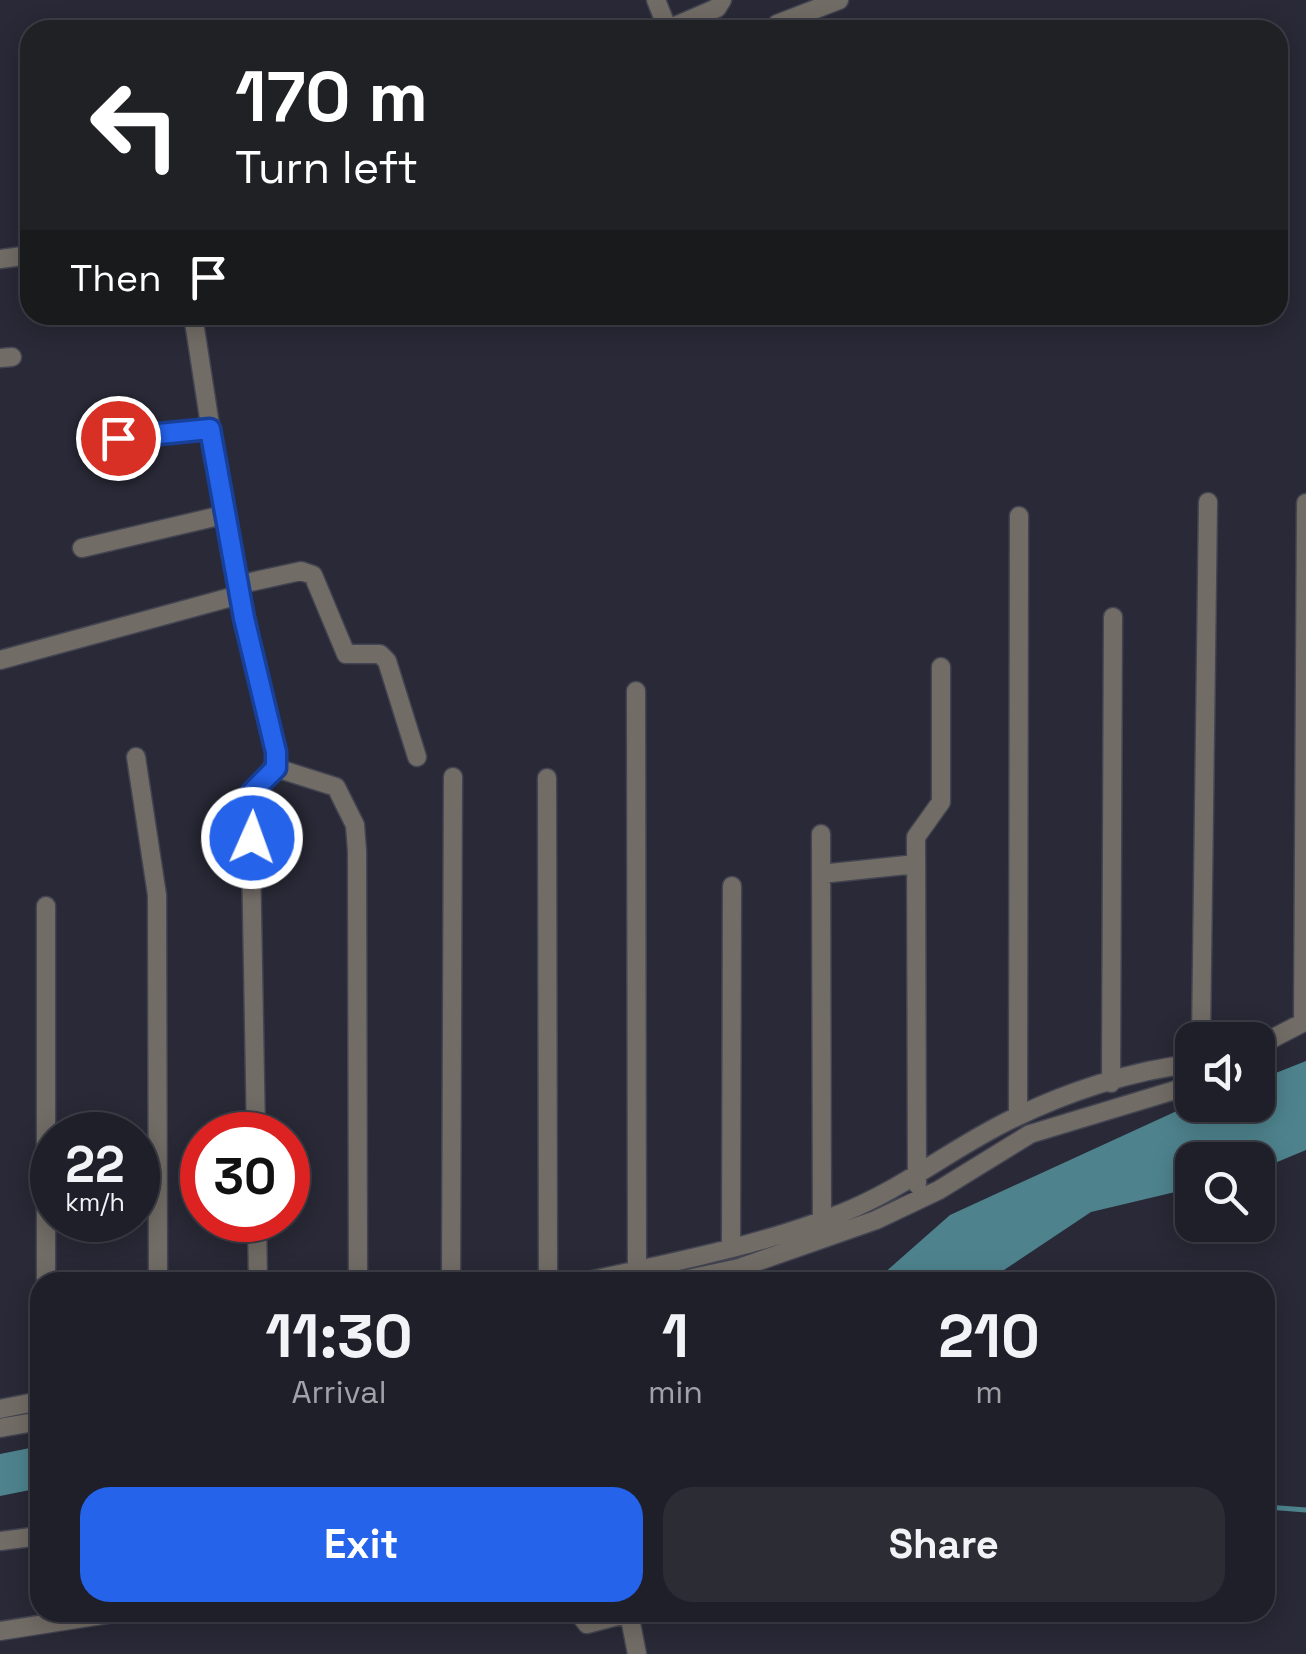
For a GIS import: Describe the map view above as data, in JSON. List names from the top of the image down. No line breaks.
{"page":{"turn":["170 m","Turn left"],"then":"Then","speed":"22 km/h","limit":"30","eta":["11:30","Arrival","1","min","210","m"],"buttons":["Exit","Share"]}}
